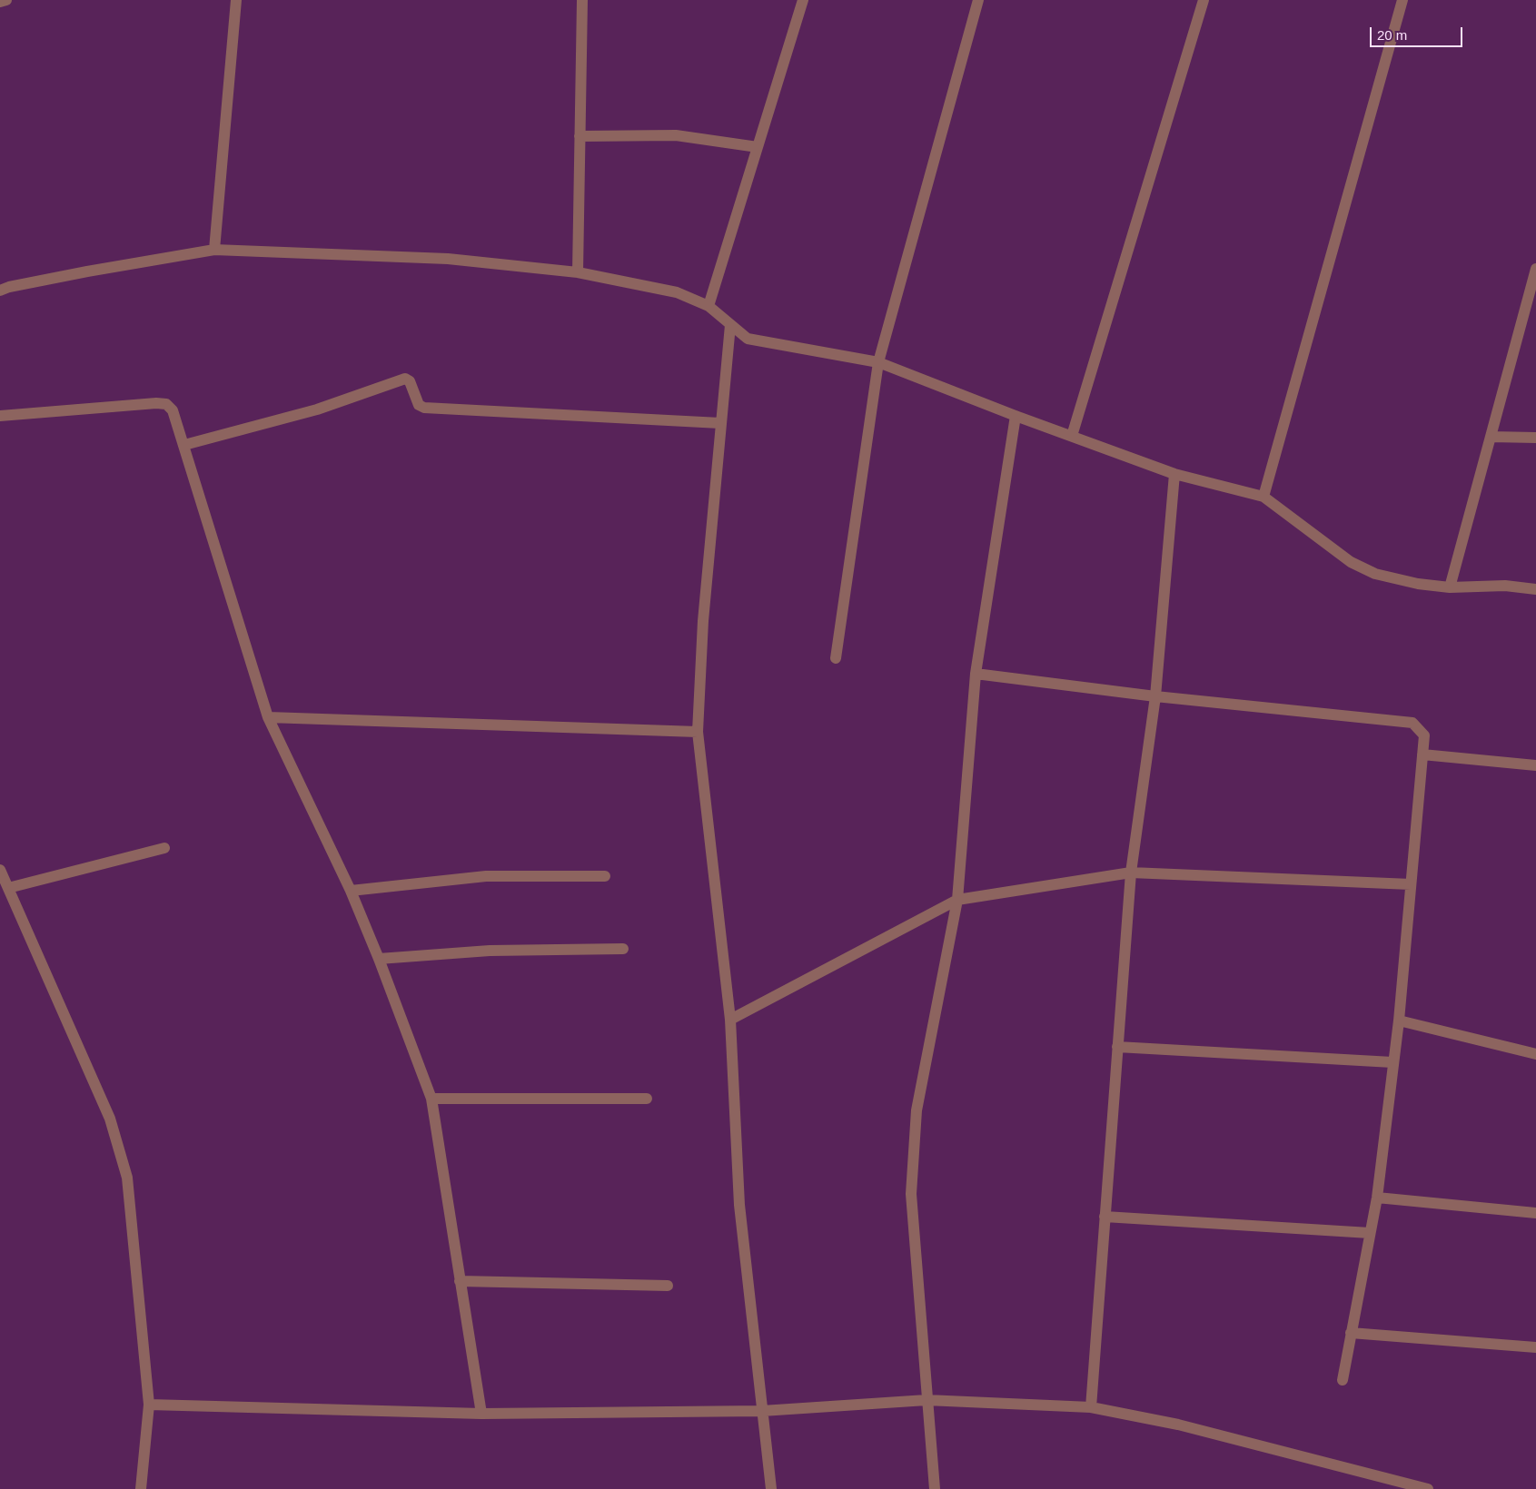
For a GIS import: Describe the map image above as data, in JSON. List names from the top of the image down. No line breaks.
{"scale_bar":"20 m"}
